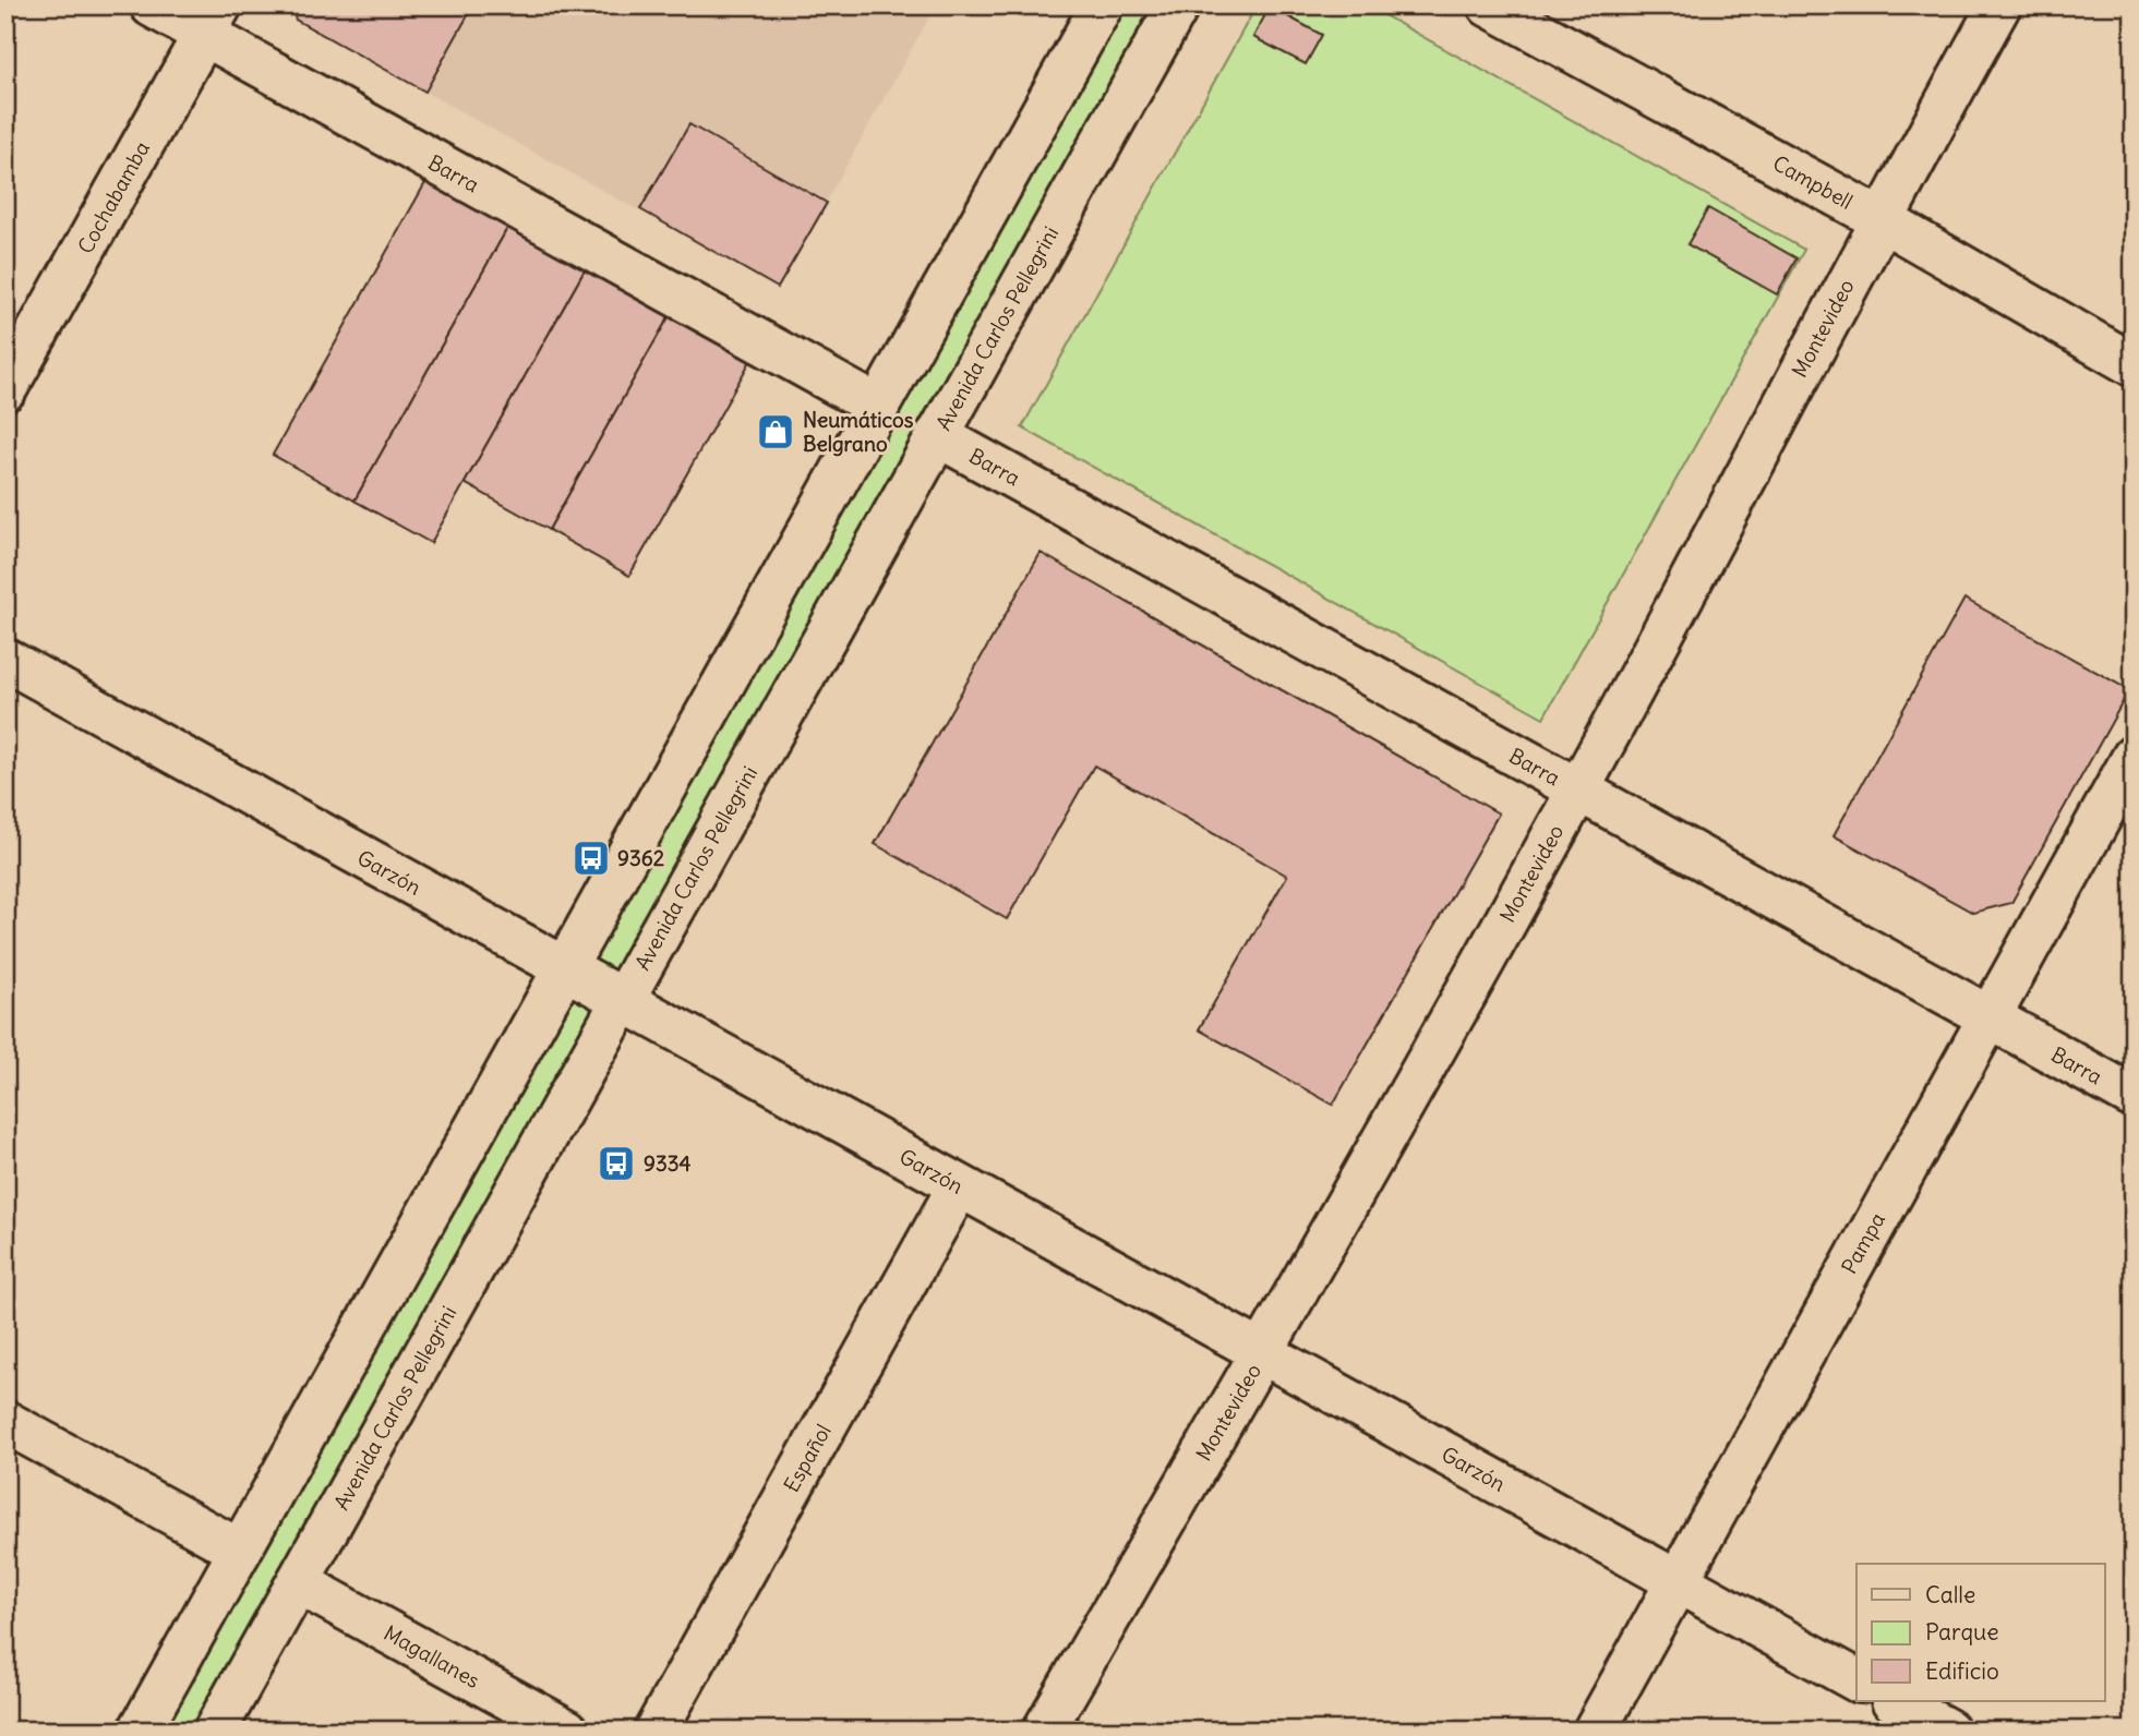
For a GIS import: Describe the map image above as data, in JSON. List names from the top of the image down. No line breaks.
{"streets":{"street":["Barra","Campbell","Cochabamba","Avenida Carlos Pellegrini","Montevideo","Garzón","Pampa","Español","Magallanes"]},"crossings":[["Barra","Cochabamba"],["Barra","Avenida Carlos Pellegrini"],["Barra","Montevideo"],["Barra","Pampa"],["Campbell","Montevideo"],["Avenida Carlos Pellegrini","Garzón"],["Avenida Carlos Pellegrini","Magallanes"],["Montevideo","Garzón"],["Garzón","Pampa"],["Garzón","Español"]],"places":{"shop":["Neumáticos Belgrano"],"bus stop":["9362","9334"]},"legend":["Calle","Parque","Edificio"]}
